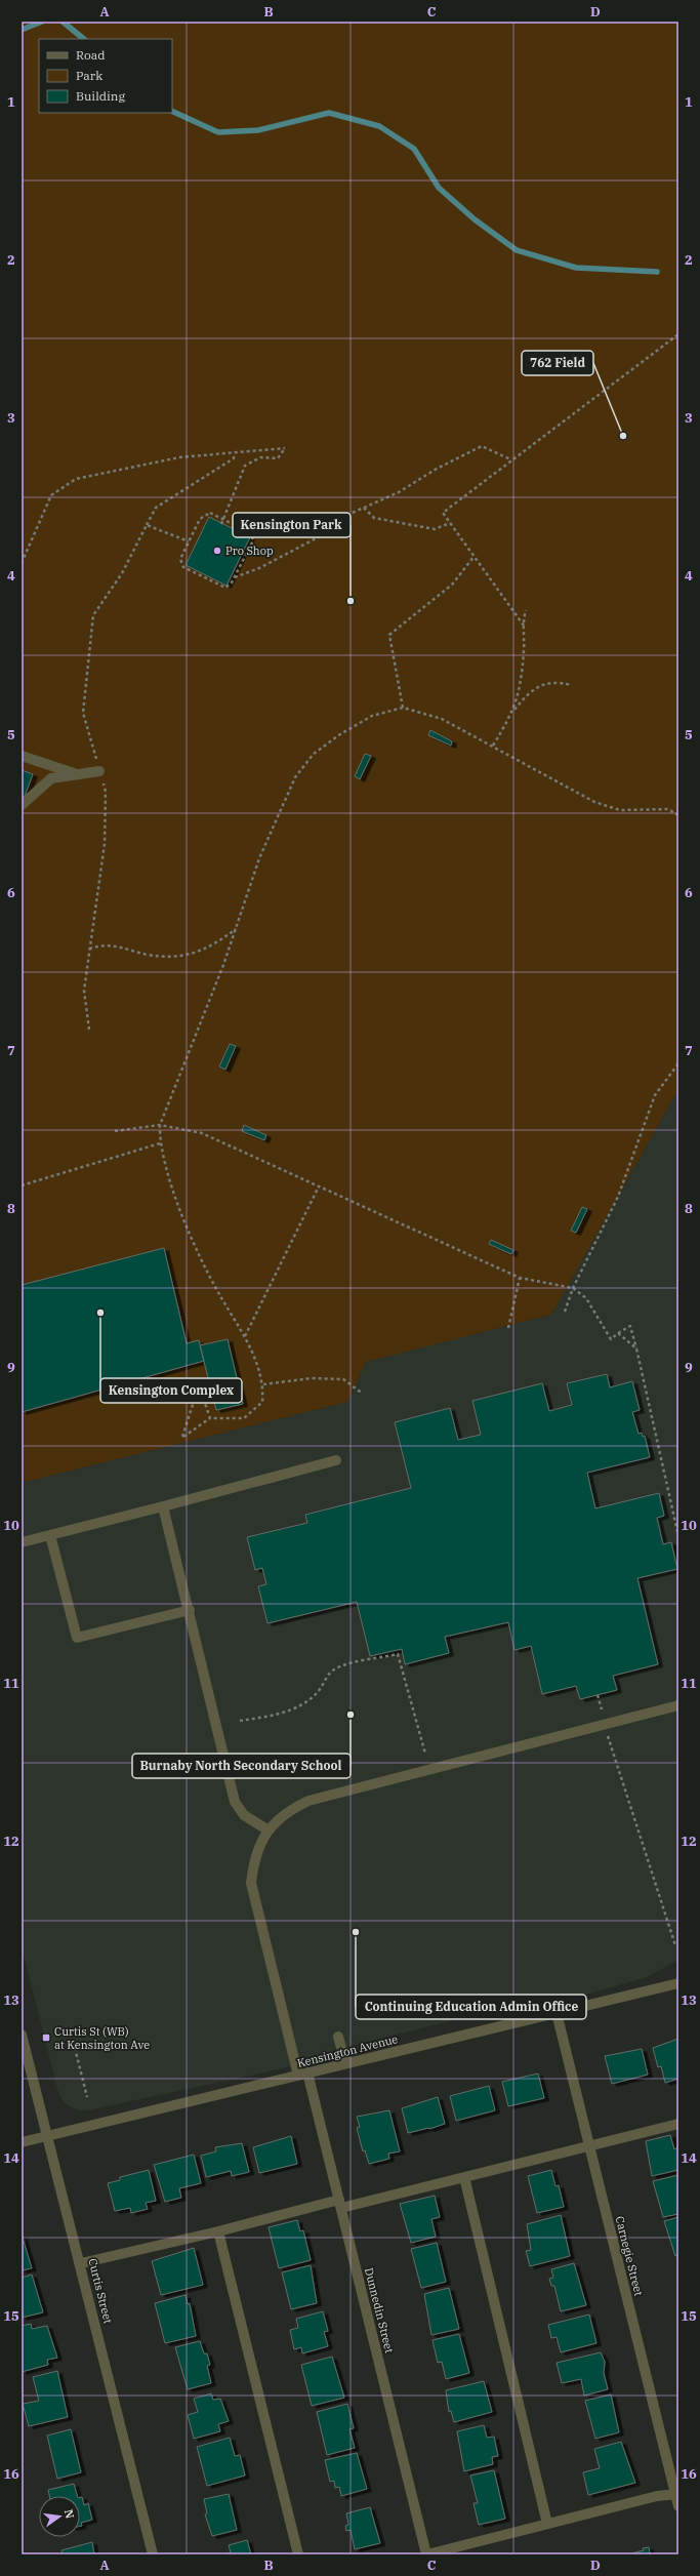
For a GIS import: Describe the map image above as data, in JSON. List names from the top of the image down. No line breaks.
{"streets":{"street":["Kensington Avenue","Carnegie Street","Curtis Street","Dunnedin Street"]},"crossings":[["Kensington Avenue","Carnegie Street"],["Kensington Avenue","Curtis Street"],["Kensington Avenue","Dunnedin Street"]],"places":{"other":["762 Field","Pro Shop","Kensington Park","Kensington Complex","Burnaby North Secondary School","Continuing Education Admin Office"],"transit":["Curtis St (WB) at Kensington Ave"]},"legend":["Road","Park","Building"],"north":"right","grid":{"columns":["A","B","C","D"],"rows":["1","2","3","4","5","6","7","8","9","10","11","12","13","14","15","16"]}}
